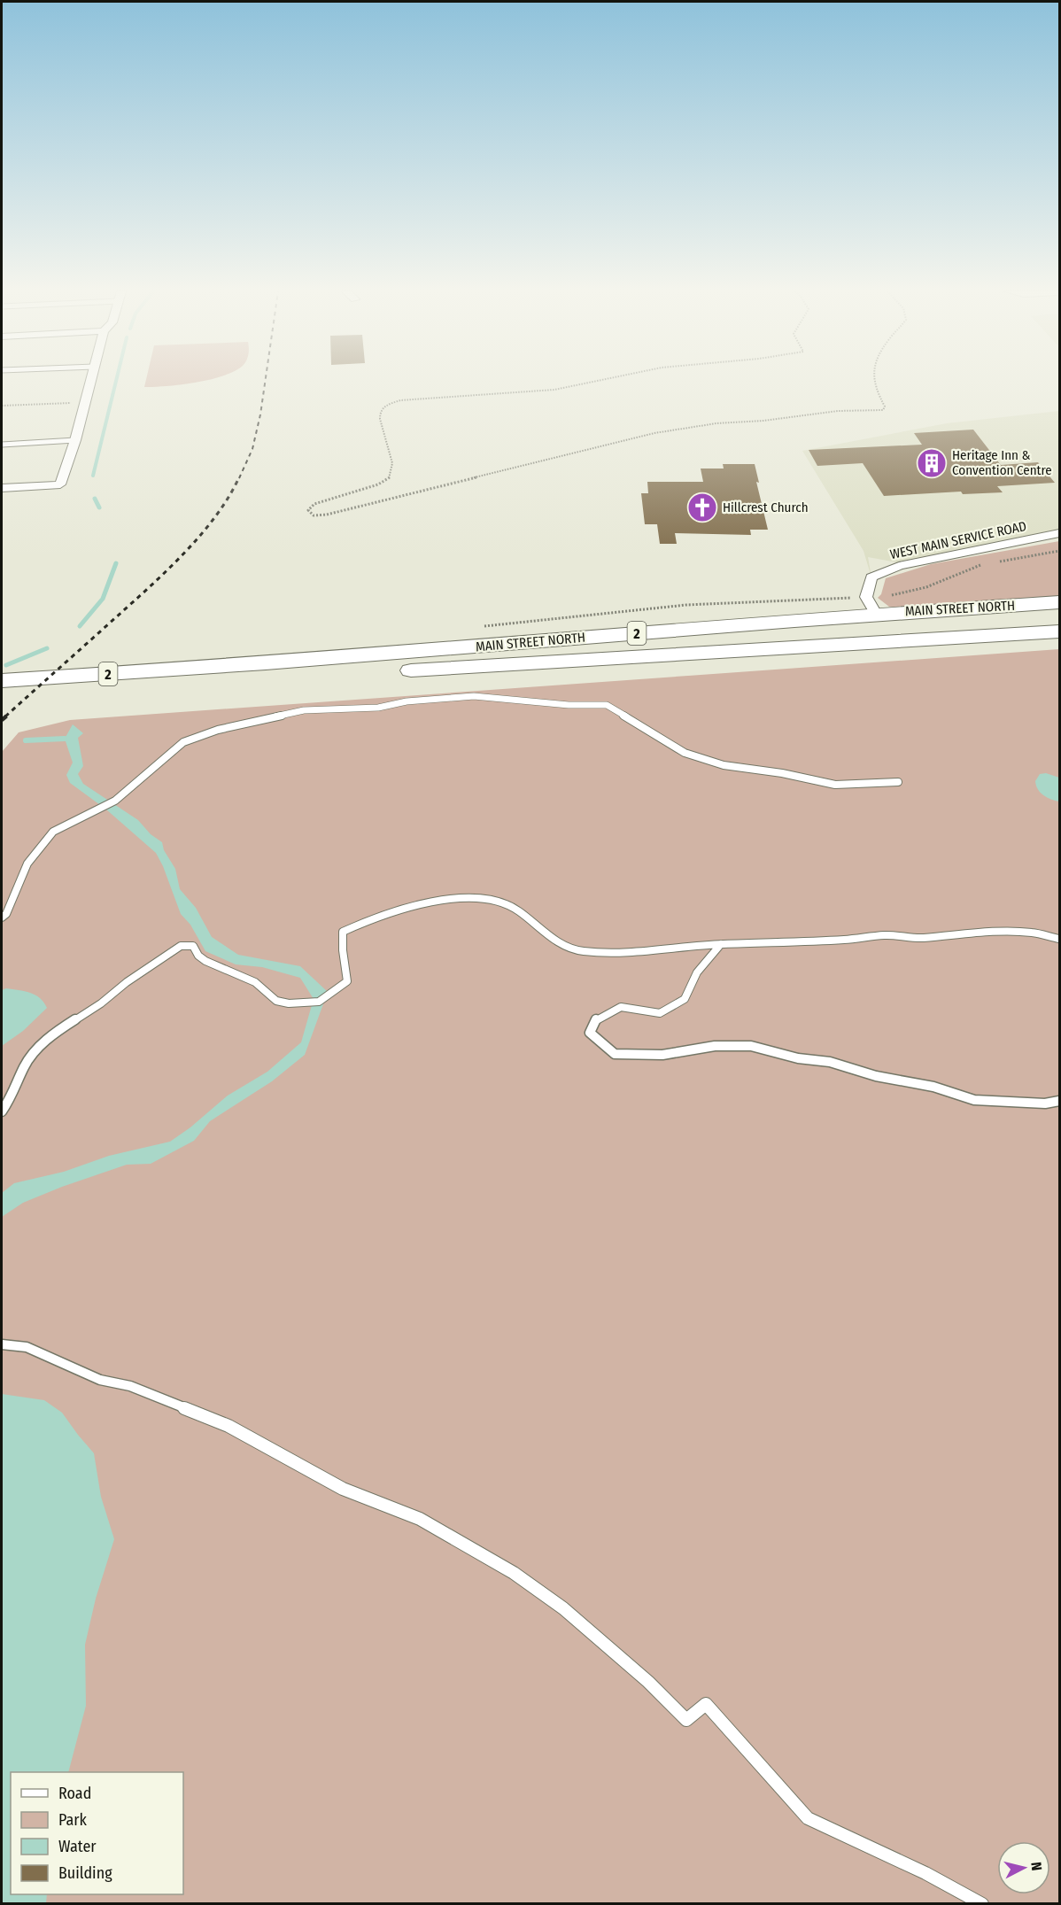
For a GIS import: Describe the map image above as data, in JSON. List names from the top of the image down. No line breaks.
{"streets":{"main road":["MAIN STREET NORTH","2"],"street":["WEST MAIN SERVICE ROAD"]},"crossings":[["WEST MAIN SERVICE ROAD","MAIN STREET NORTH"]],"places":{"building":["Heritage Inn & Convention Centre"],"church":["Hillcrest Church"]},"legend":["Road","Park","Water","Building"],"north":"right"}
